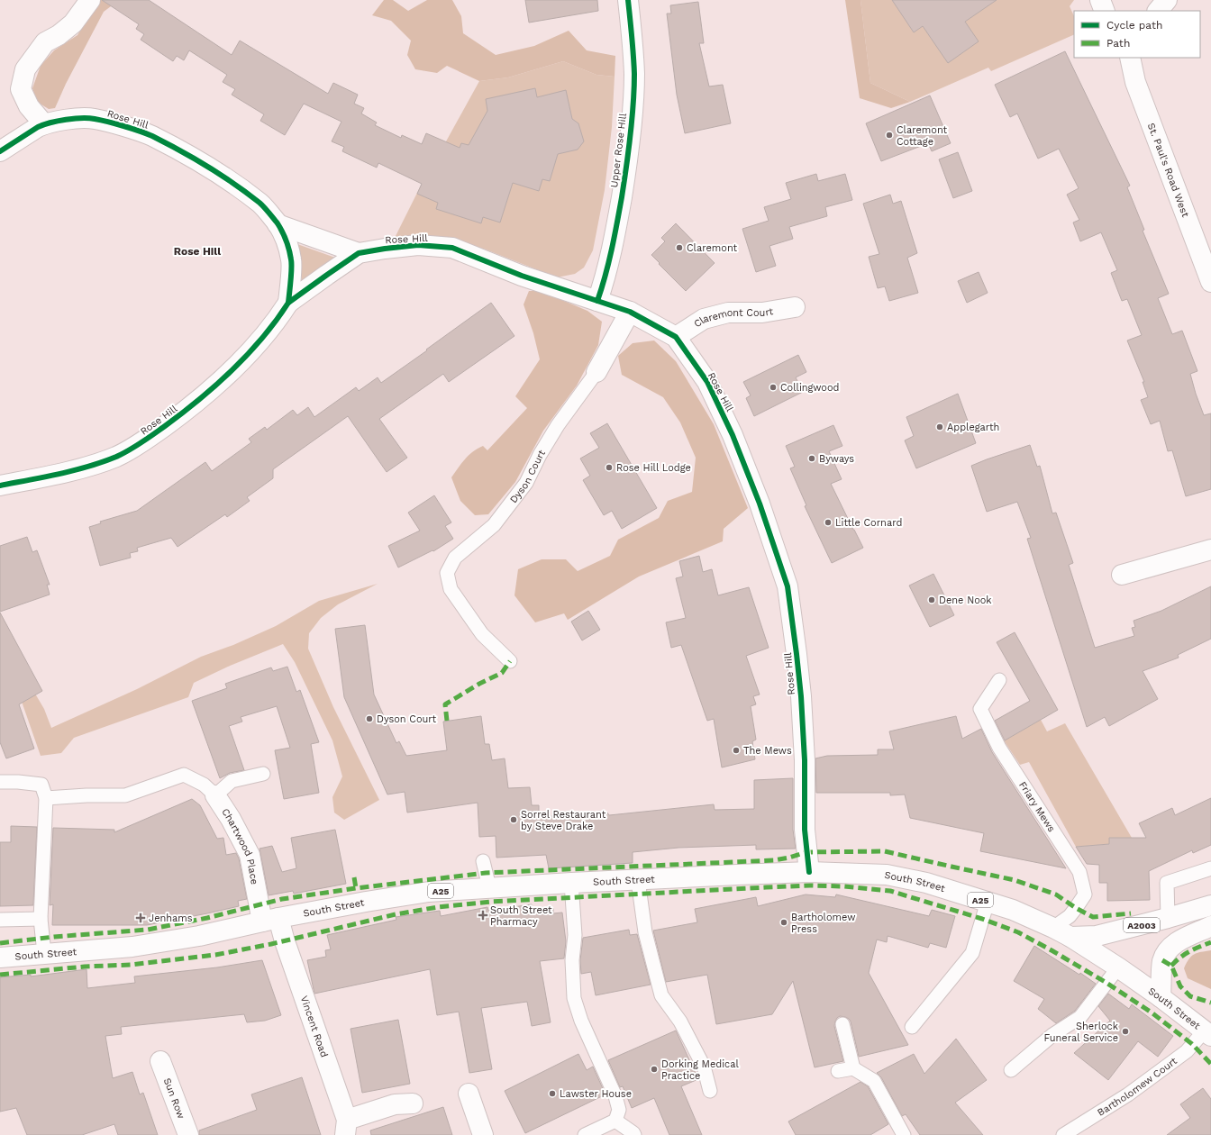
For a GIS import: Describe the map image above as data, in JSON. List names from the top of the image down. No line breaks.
{"streets":{"street":["Rose Hill","Upper Rose Hill","St. Paul's Road West","Claremont Court","Dyson Court","Chartwood Place","South Street","A25","A2003","Vincent Road","Sun Row"],"lane":["Friary Mews","Bartholomew Court"]},"crossings":[["Rose Hill","Upper Rose Hill"],["Rose Hill","Claremont Court"],["Rose Hill","Dyson Court"],["Rose Hill","South Street"],["Friary Mews","South Street"],["Friary Mews","A2003"],["Chartwood Place","South Street"],["Chartwood Place","Vincent Road"],["South Street","A2003"],["South Street","Vincent Road"],["South Street","Bartholomew Court"]],"districts":["Rose Hill"],"places":{"other":["Claremont Cottage","Claremont","Collingwood","Applegarth","Byways","Rose Hill Lodge","Little Cornard","Dene Nook","Dyson Court","The Mews","Sorrel Restaurant by Steve Drake","Bartholomew Press","Sherlock Funeral Service","Dorking Medical Practice","Lawster House"],"health":["South Street Pharmacy","Jenhams"]},"legend":["Cycle path","Path"]}
